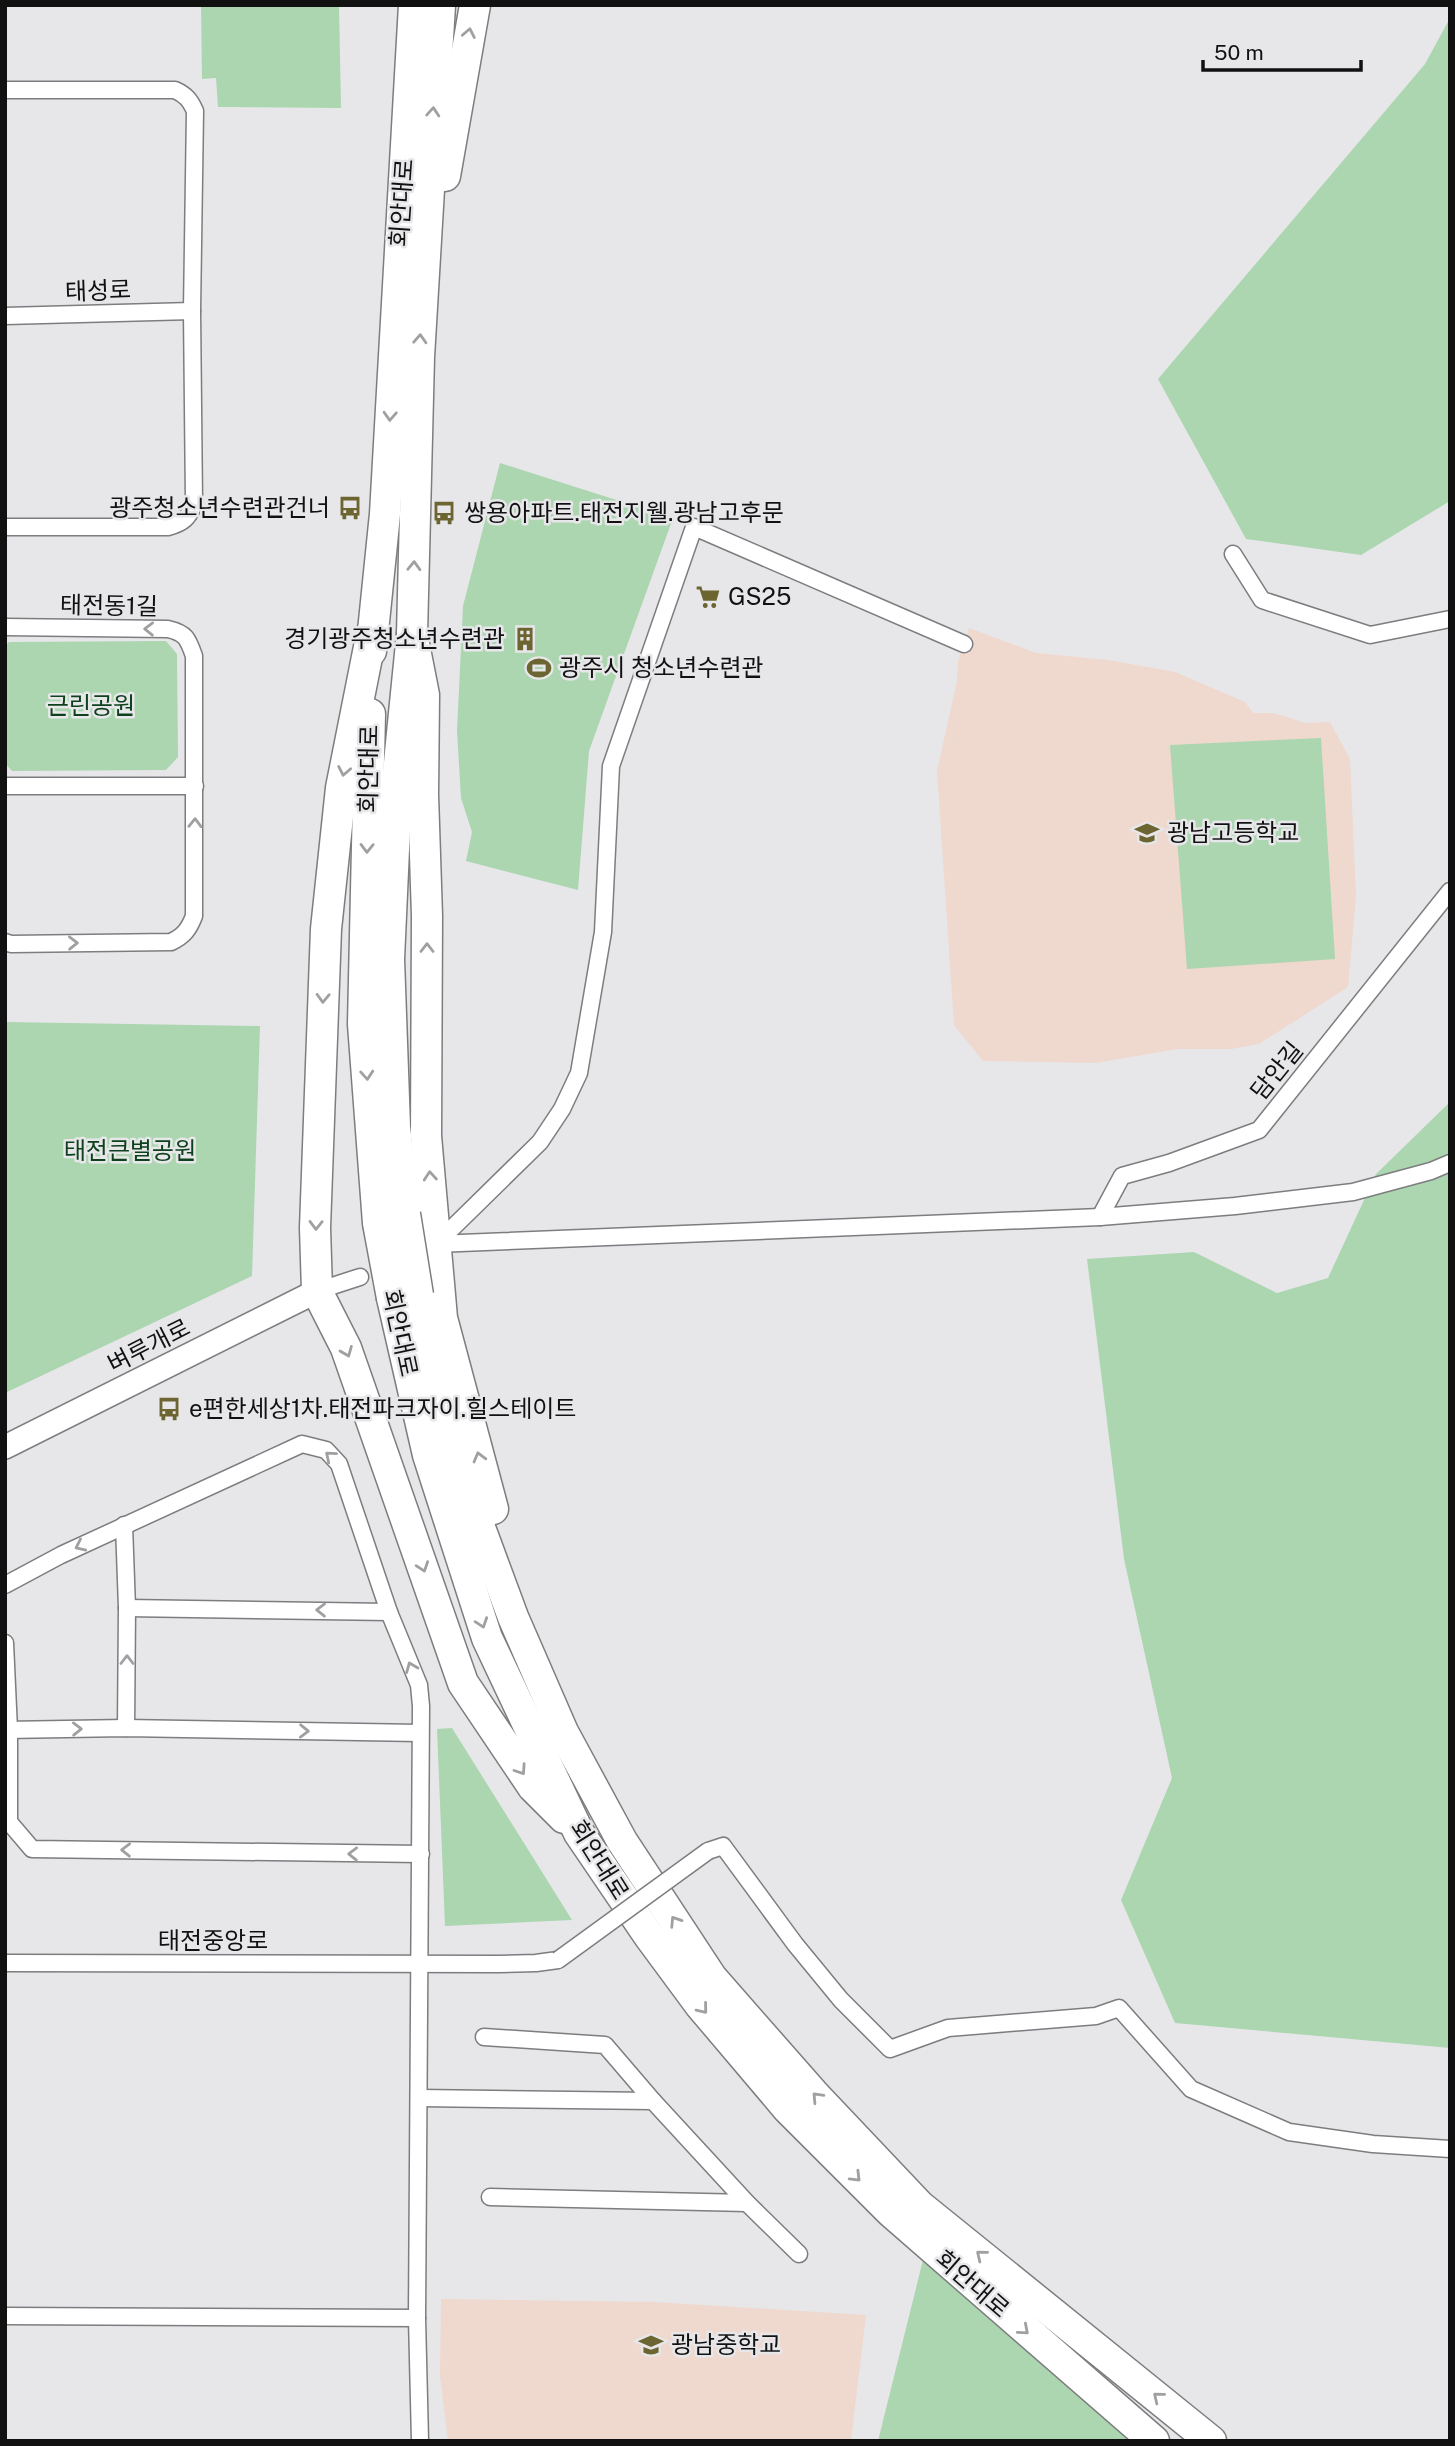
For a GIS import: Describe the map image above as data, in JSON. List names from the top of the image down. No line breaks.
{"streets":{"highway":["회안대로"],"street":["태성로","태전동1길","담안길","벼루개로","태전중앙로"]},"parks":["근린공원","태전큰별공원"],"places":{"bus stop":["광주청소년수련관건너","쌍용아파트.태전지웰.광남고후문","e편한세상1차.태전파크자이.힐스테이트"],"supermarket":["GS25"],"building":["경기광주청소년수련관"],"sports":["광주시 청소년수련관"],"school or university":["광남고등학교","광남중학교"]},"scale_bar":"50 m"}
